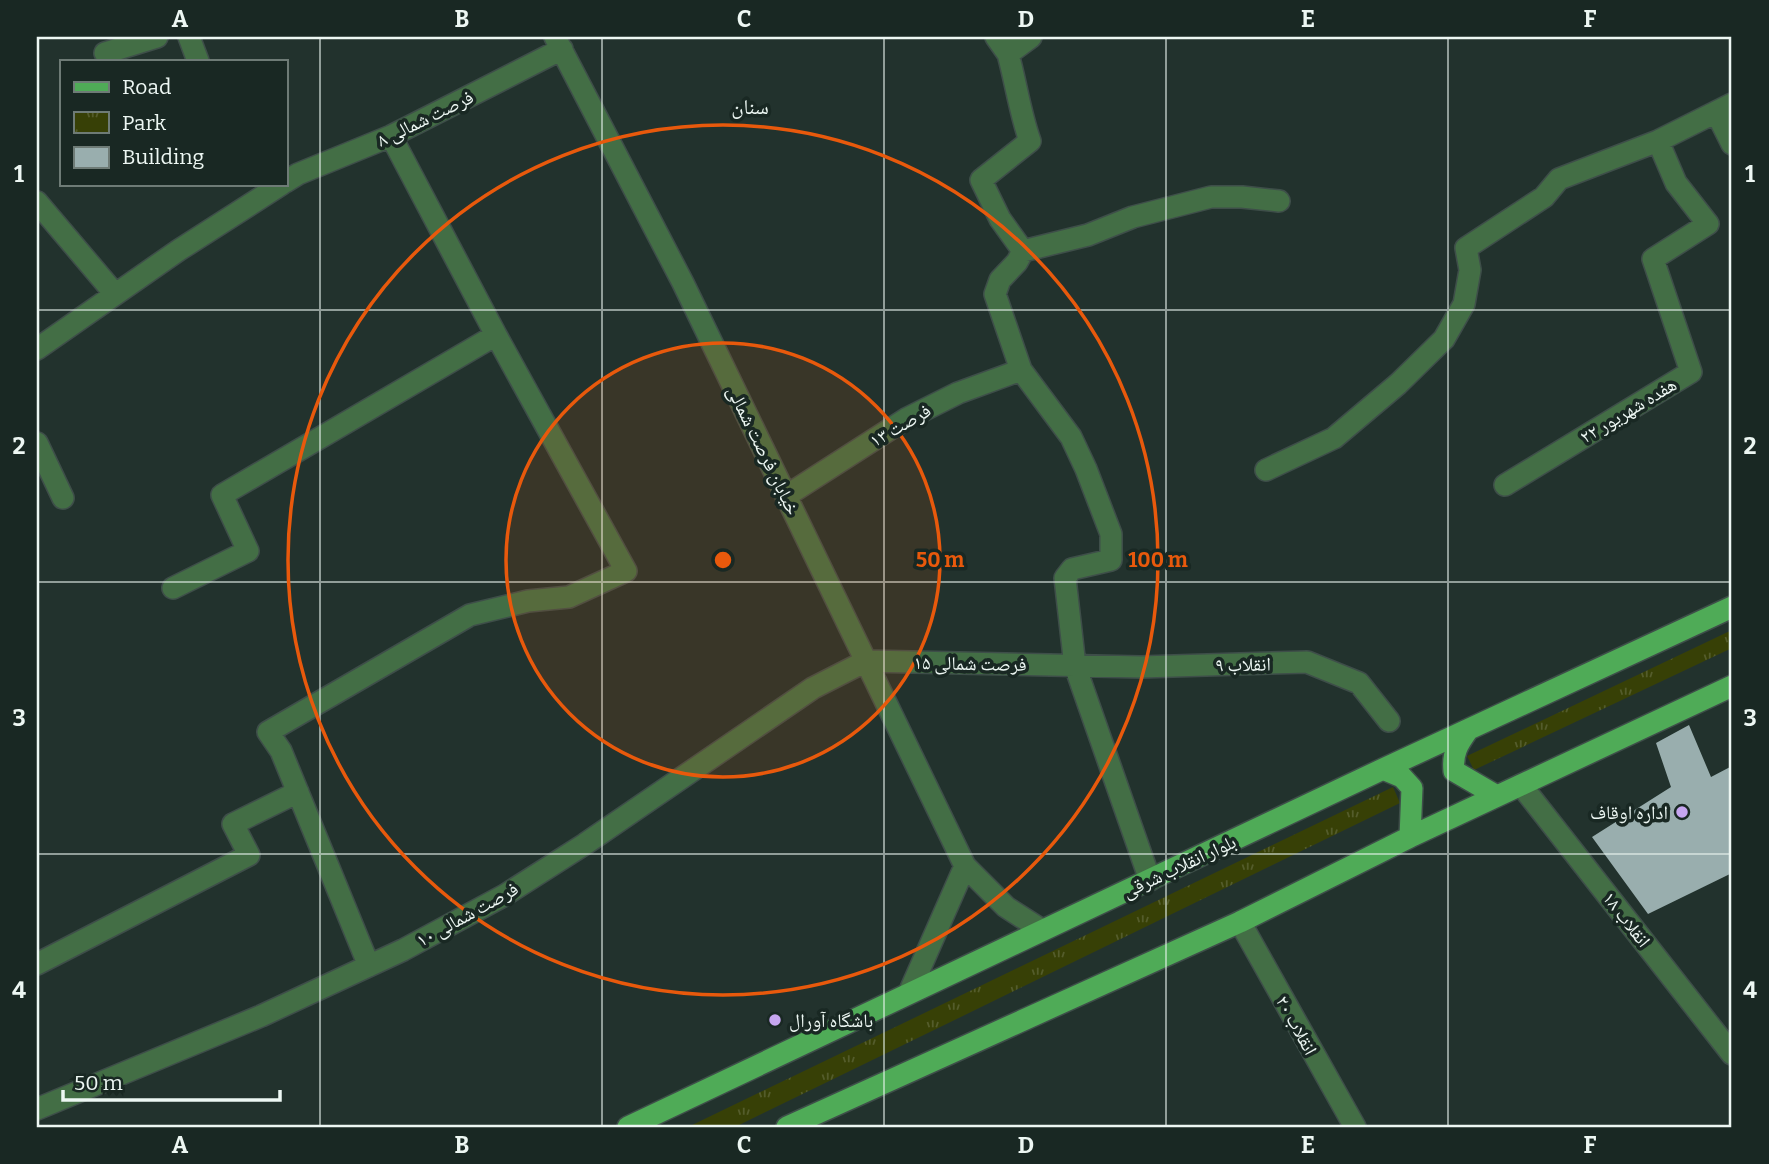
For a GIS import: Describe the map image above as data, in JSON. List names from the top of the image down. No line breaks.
{"streets":{"main road":["بلوار انقلاب شرقی"],"street":["فرصت شمالی ۸","هفده شهریور ۲۲","فرصت ۱۳","خیابان فرصت شمالی","فرصت شمالی ۱۵","انقلاب ۹","فرصت شمالی ۱۰","انقلاب ۱۸","انقلاب ۲۰"]},"crossings":[["فرصت شمالی ۸","خیابان فرصت شمالی"],["فرصت ۱۳","خیابان فرصت شمالی"],["خیابان فرصت شمالی","فرصت شمالی ۱۵"],["خیابان فرصت شمالی","بلوار انقلاب شرقی"],["خیابان فرصت شمالی","فرصت شمالی ۱۰"],["فرصت شمالی ۱۵","انقلاب ۹"],["فرصت شمالی ۱۵","فرصت شمالی ۱۰"]],"districts":["سنان"],"places":["اداره اوقاف","باشگاه آورال"],"legend":["Road","Park","Building"],"scale_bar":"50 m","grid":{"columns":["A","B","C","D","E","F"],"rows":["1","2","3","4"]},"rings":["50 m","100 m"]}
